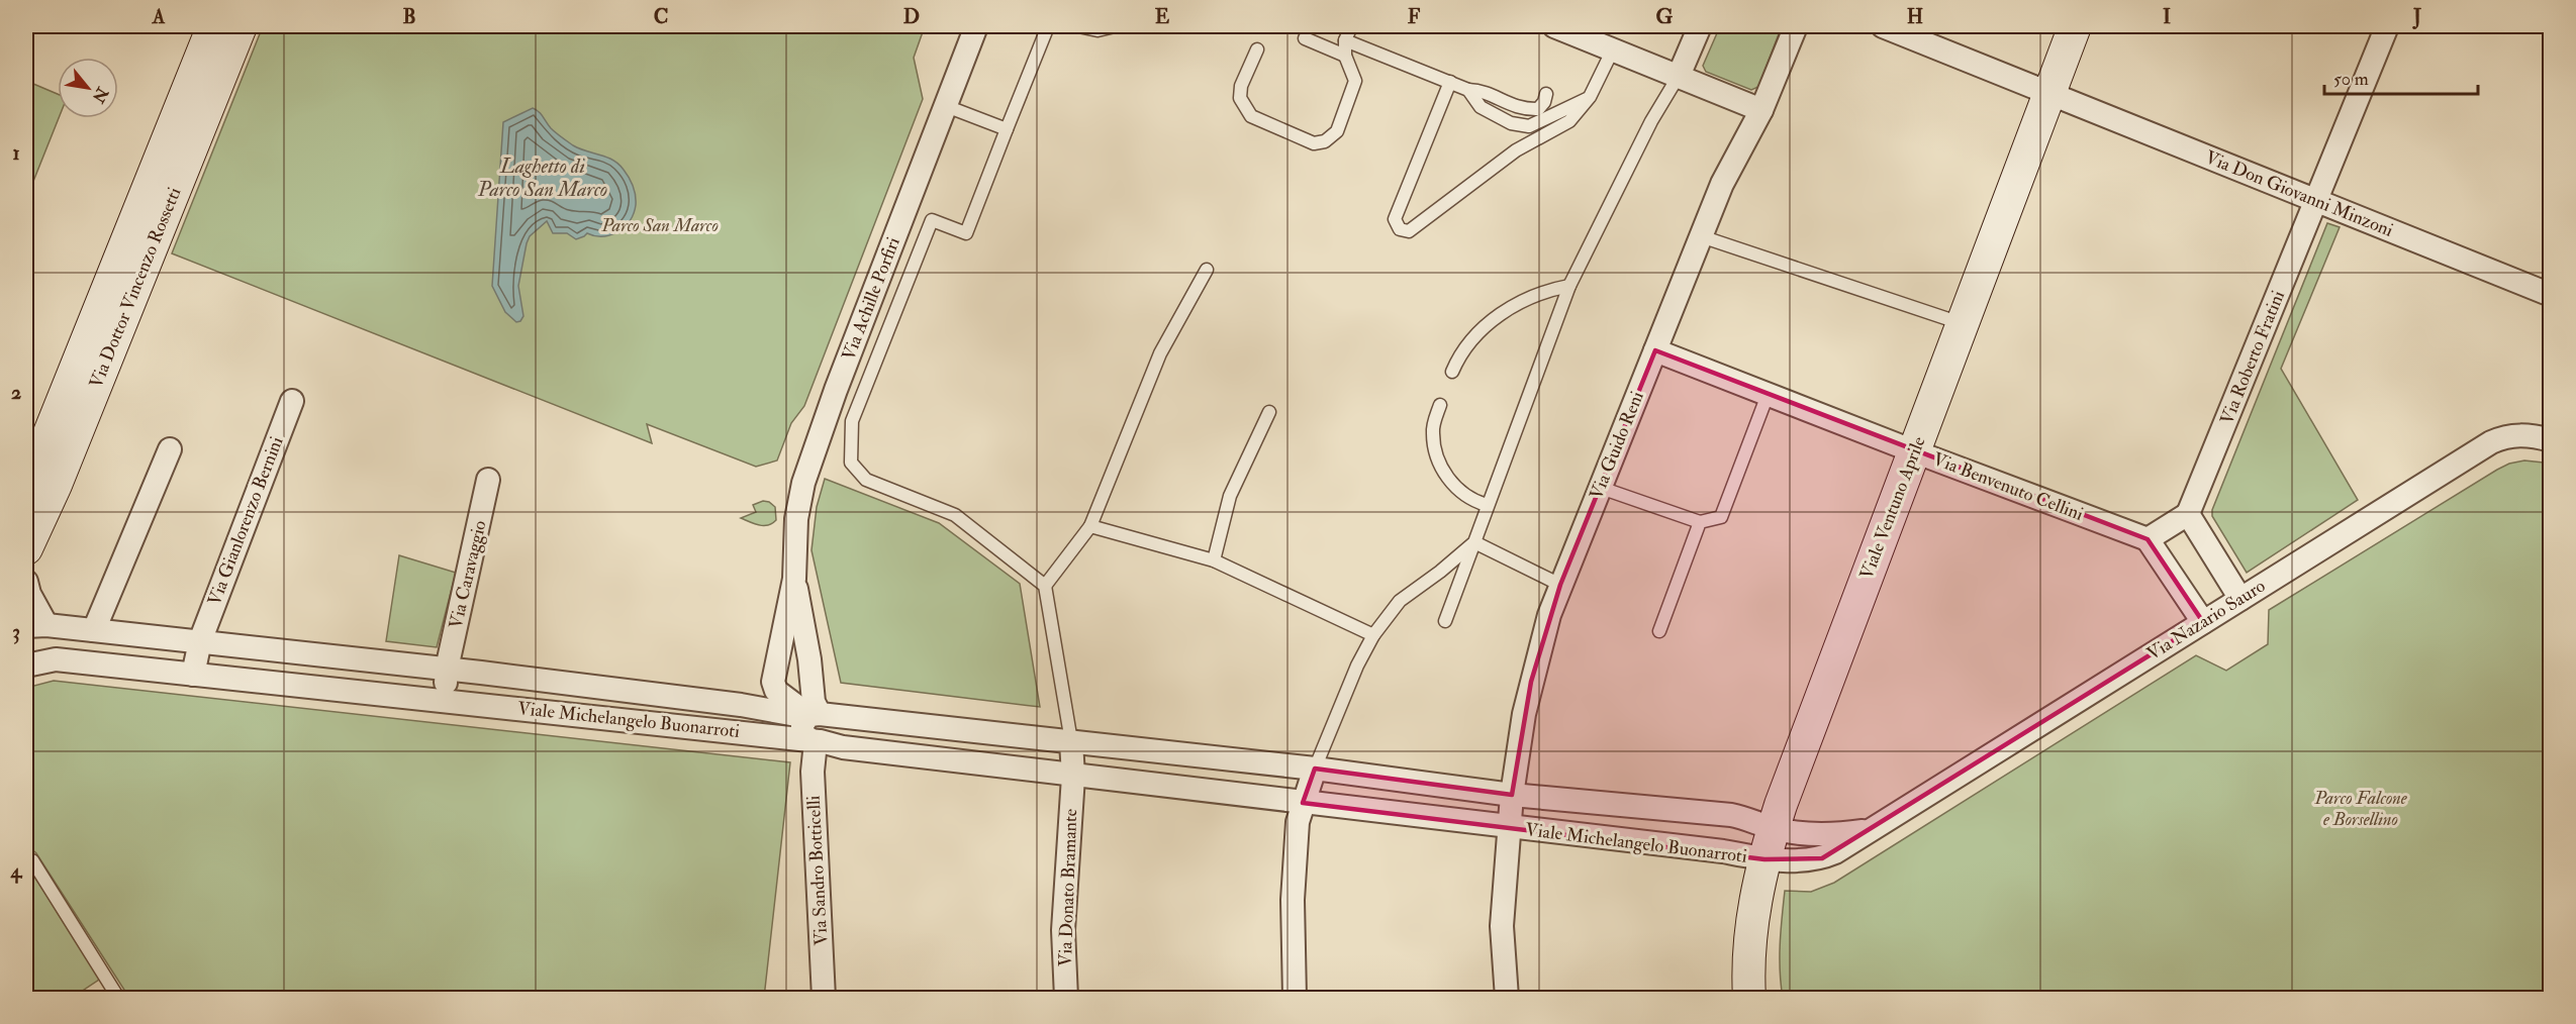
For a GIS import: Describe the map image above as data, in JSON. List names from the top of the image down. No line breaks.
{"streets":{"street":["Via Don Giovanni Minzoni","Via Dottor Vincenzo Rossetti","Via Achille Porfiri","Via Roberto Fratini","Via Guido Reni","Via Benvenuto Cellini","Viale Ventuno Aprile","Via Gianlorenzo Bernini","Via Caravaggio","Via Nazario Sauro","Viale Michelangelo Buonarroti","Via Sandro Botticelli","Via Donato Bramante"]},"crossings":[["Via Don Giovanni Minzoni","Via Roberto Fratini"],["Via Don Giovanni Minzoni","Viale Ventuno Aprile"],["Via Achille Porfiri","Viale Michelangelo Buonarroti"],["Via Guido Reni","Via Benvenuto Cellini"],["Via Guido Reni","Viale Michelangelo Buonarroti"],["Via Benvenuto Cellini","Viale Ventuno Aprile"],["Viale Ventuno Aprile","Via Nazario Sauro"],["Viale Ventuno Aprile","Viale Michelangelo Buonarroti"],["Via Gianlorenzo Bernini","Viale Michelangelo Buonarroti"],["Via Caravaggio","Viale Michelangelo Buonarroti"],["Via Nazario Sauro","Viale Michelangelo Buonarroti"],["Viale Michelangelo Buonarroti","Via Sandro Botticelli"],["Viale Michelangelo Buonarroti","Via Donato Bramante"]],"water":["Laghetto di Parco San Marco"],"parks":["Parco San Marco","Parco Falcone e Borsellino"],"scale_bar":"50 m","north":"bottom right","grid":{"columns":["A","B","C","D","E","F","G","H","I","J"],"rows":["1","2","3","4"]}}
